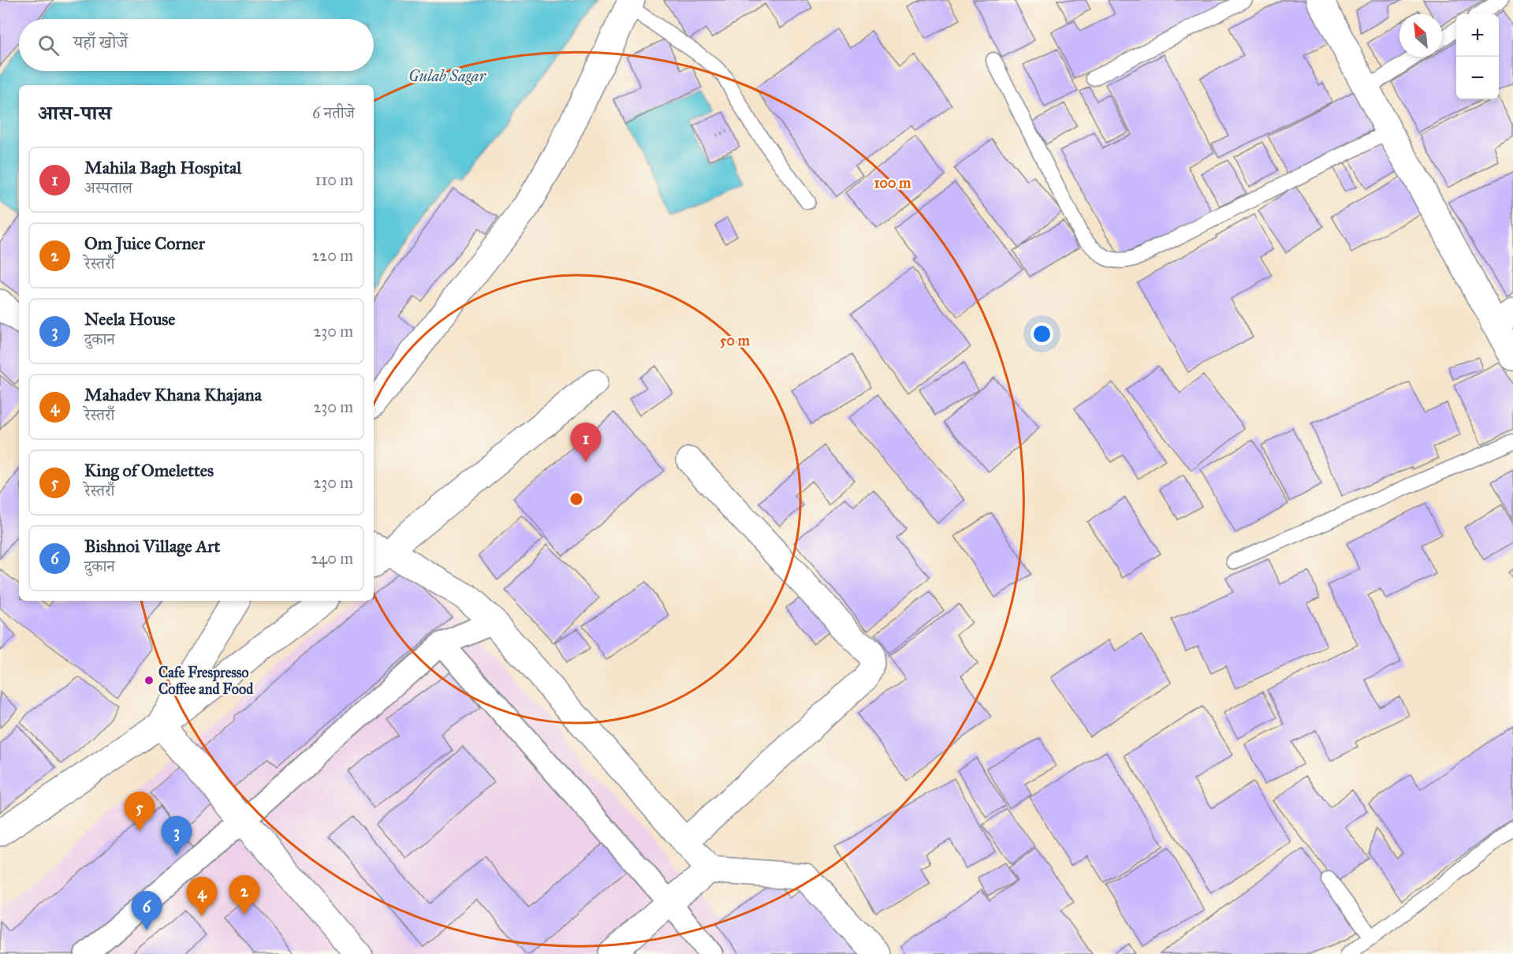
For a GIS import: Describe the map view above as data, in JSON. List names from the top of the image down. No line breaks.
{"water":["Gulab Sagar"],"places":["Cafe Frespresso Coffee and Food"],"north":"top left","page":{"map_buttons":["+","−"],"search":"यहाँ खोजें","heading":["आस-पास","6 नतीजे"],"list":[{"mark":"1","name":"Mahila Bagh Hospital","note":"अस्पताल","value":"110 m"},{"mark":"2","name":"Om Juice Corner","note":"रेस्तराँ","value":"220 m"},{"mark":"3","name":"Neela House","note":"दुकान","value":"230 m"},{"mark":"4","name":"Mahadev Khana Khajana","note":"रेस्तराँ","value":"230 m"},{"mark":"5","name":"King of Omelettes","note":"रेस्तराँ","value":"230 m"},{"mark":"6","name":"Bishnoi Village Art","note":"दुकान","value":"240 m"}],"pins":["1","5","3","2","4","6"]},"rings":["100 m","50 m"]}
